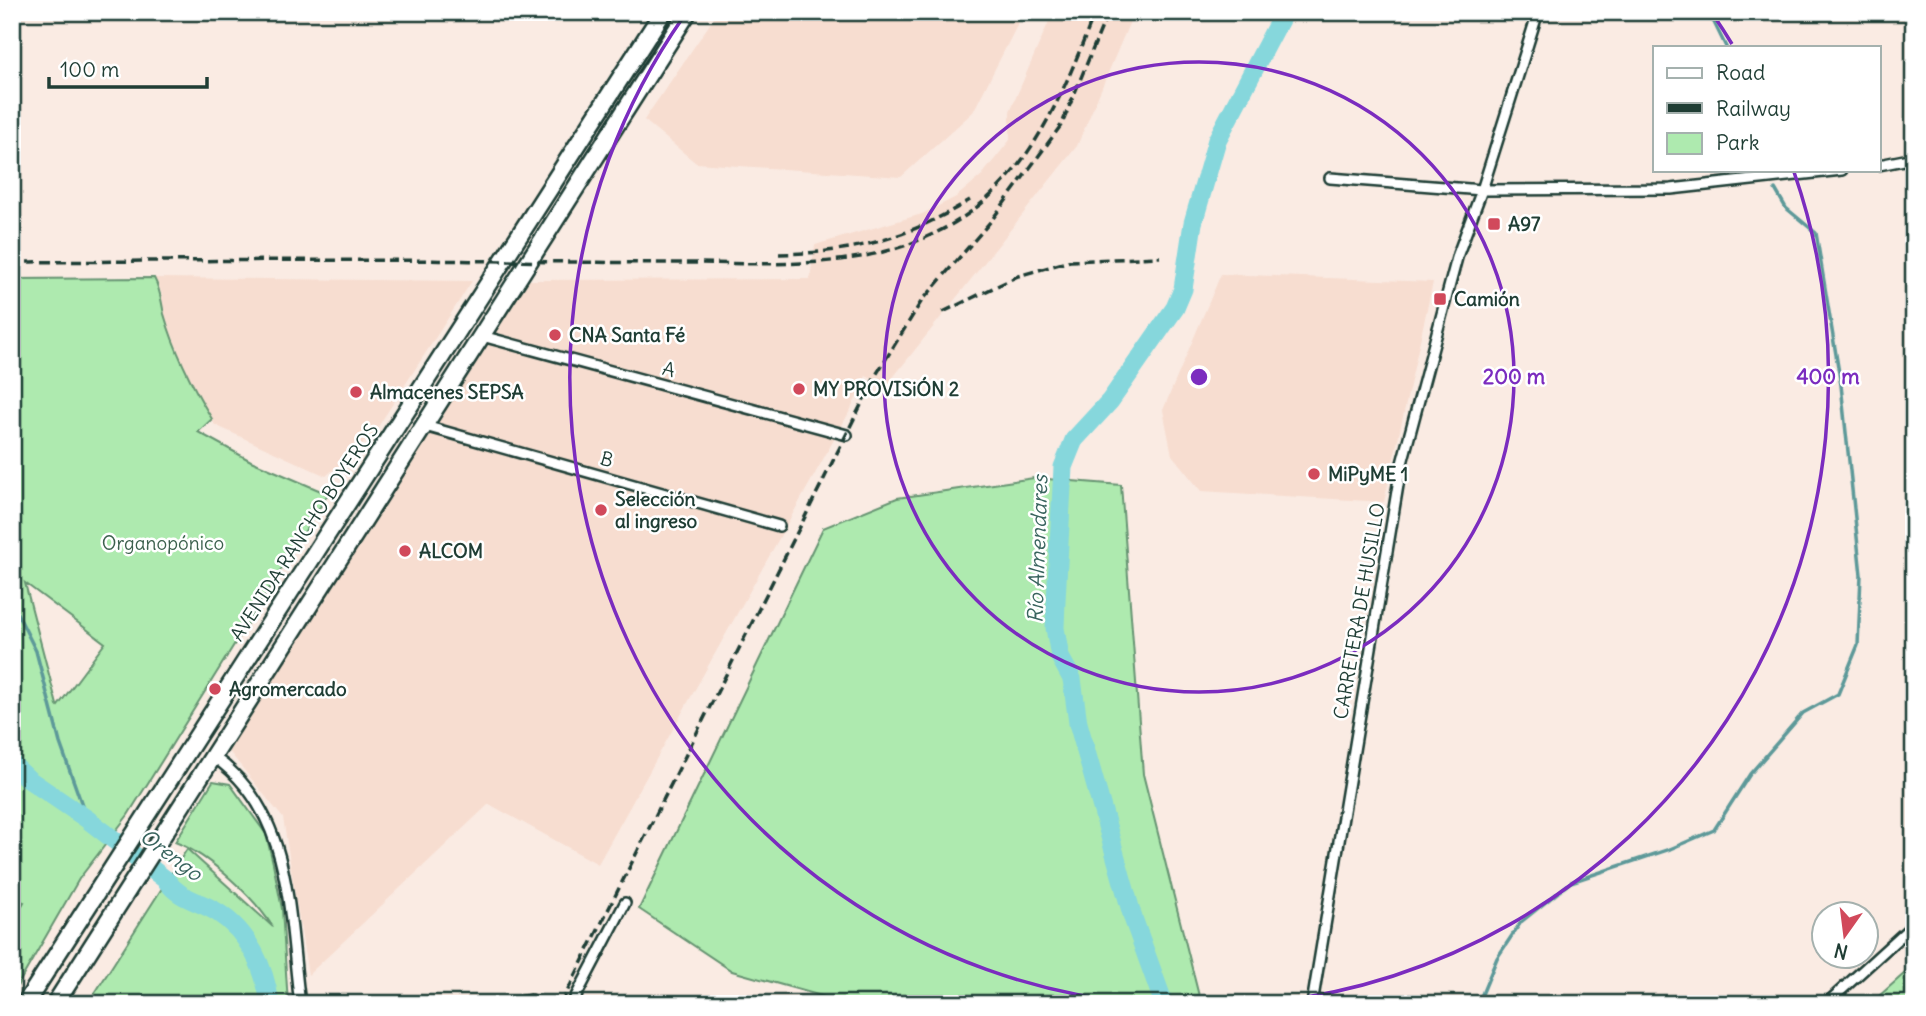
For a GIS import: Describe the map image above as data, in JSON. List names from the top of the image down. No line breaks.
{"streets":{"highway":["AVENIDA RANCHO BOYEROS"],"street":["A","B","CARRETERA DE HUSILLO"]},"water":["Río Almendares","Orengo"],"parks":["Organopónico"],"places":{"transit":["A97","Camión"],"other":["CNA Santa Fé","MY PROVISiÓN 2","Almacenes SEPSA","MiPyME 1","Selección al ingreso","ALCOM","Agromercado"]},"legend":["Road","Railway","Park"],"scale_bar":"100 m","north":"bottom","rings":["200 m","400 m"]}
